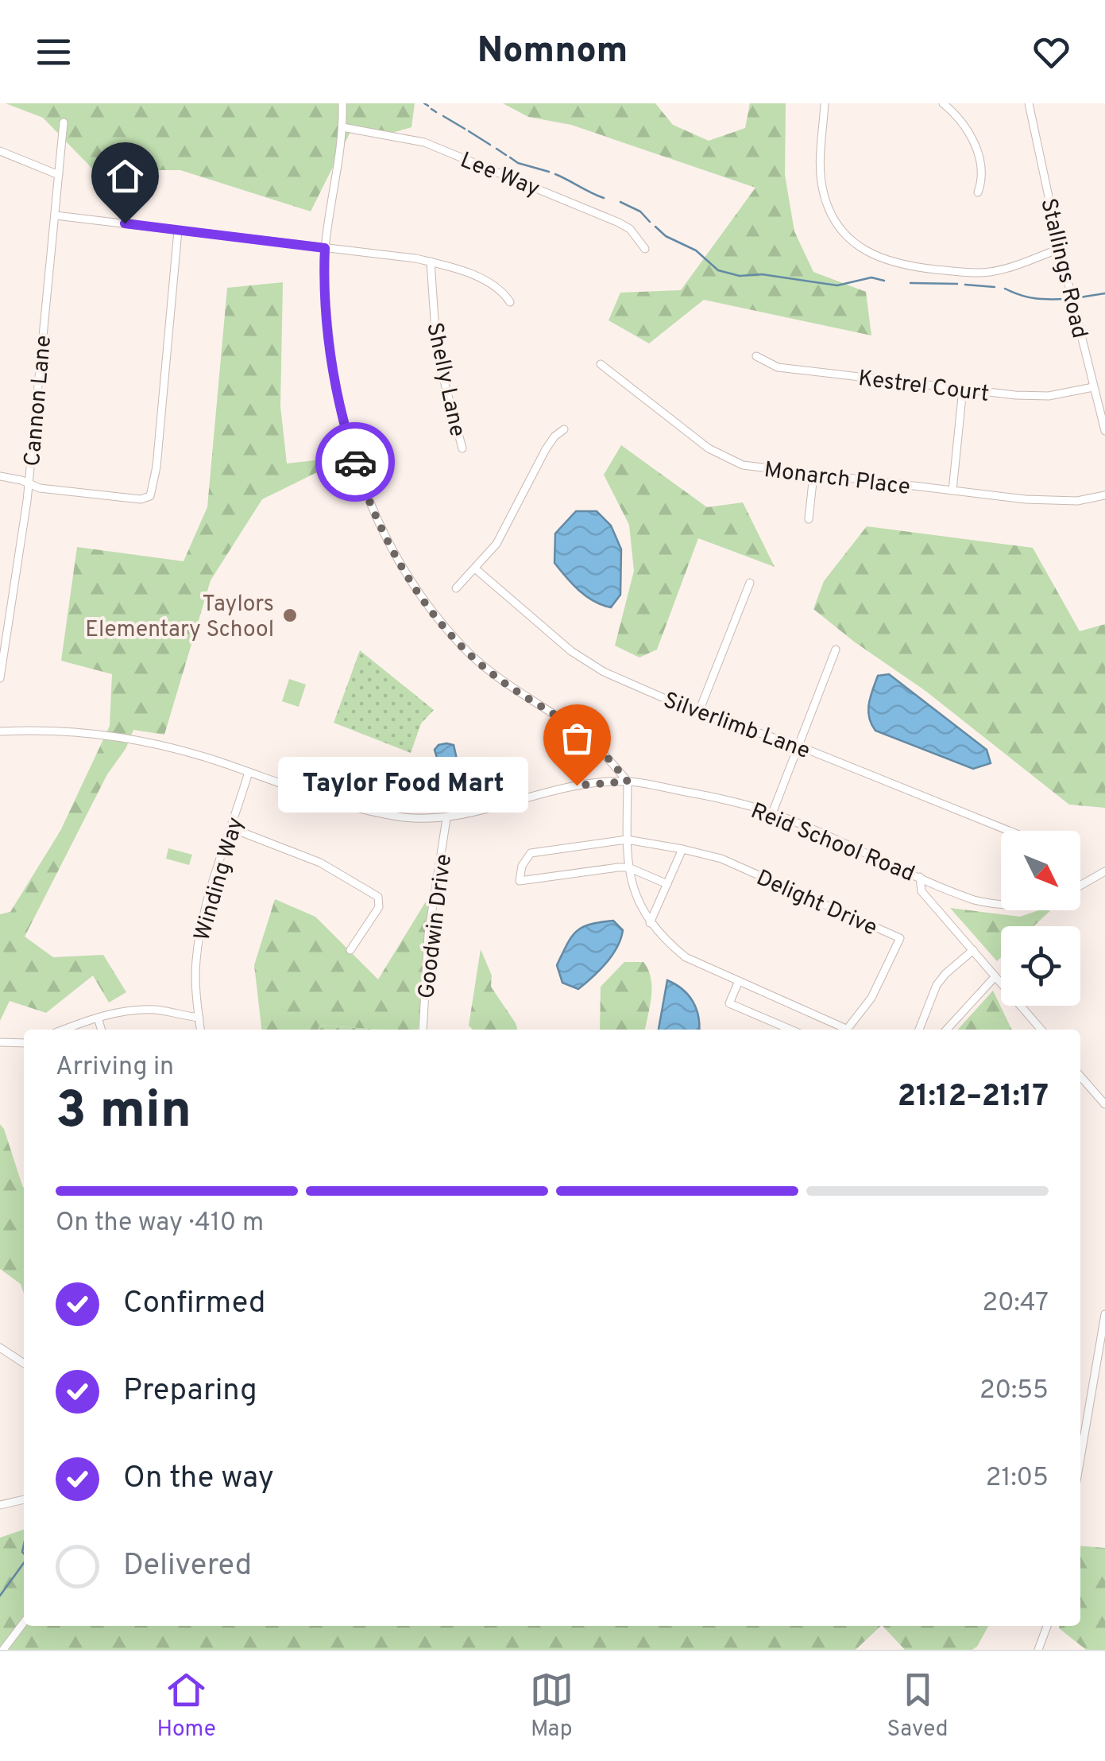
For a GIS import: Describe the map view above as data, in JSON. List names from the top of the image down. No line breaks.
{"streets":{"street":["Lee Way","Stallings Road","Shelly Lane","Kestrel Court","Cannon Lane","Monarch Place","Silverlimb Lane","Reid School Road","Winding Way","Delight Drive","Goodwin Drive"]},"crossings":[["Stallings Road","Kestrel Court"],["Reid School Road","Winding Way"],["Reid School Road","Goodwin Drive"]],"places":["Taylors Elementary School","Taylor Food Mart"],"north":"bottom right","page":{"header":"Nomnom","bubble":"Taylor Food Mart","heading":["3 min","Arriving in","21:12–21:17"],"bar":"On the way · 410 m","list":[["Confirmed","20:47"],["Preparing","20:55"],["On the way","21:05"],"Delivered"],"tabs":["Home","Map","Saved"]}}
